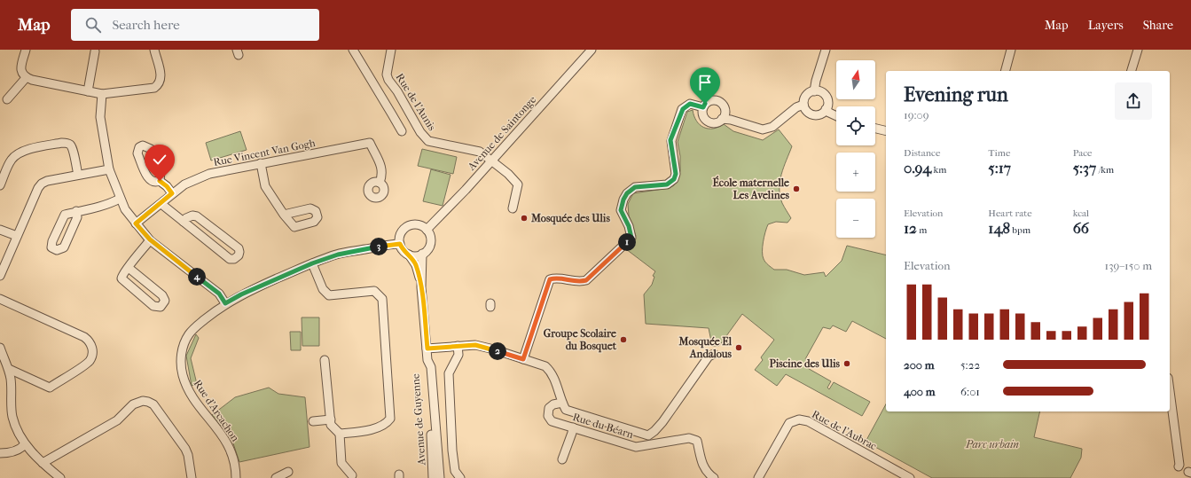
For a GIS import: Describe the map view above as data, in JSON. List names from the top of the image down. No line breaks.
{"streets":{"street":["Rue de l'Aunis","Avenue de Saintonge","Rue Vincent Van Gogh","Rue d'Arcachon","Avenue de Guyenne","Rue du Béarn","Rue de l'Aubrac"]},"crossings":[["Rue de l'Aunis","Avenue de Saintonge"],["Avenue de Saintonge","Rue d'Arcachon"],["Avenue de Saintonge","Avenue de Guyenne"],["Rue d'Arcachon","Avenue de Guyenne"]],"parks":["Parc urbain"],"places":["École maternelle Les Avelines","Mosquée des Ulis","Groupe Scolaire du Bosquet","Mosquée El Andalous","Piscine des Ulis"],"north":"top","page":{"header":"Map","search":"Search here","nav":["Map","Layers","Share"],"map_buttons":["+","−"],"heading":["Evening run","19:09"],"stats":[["Distance","0.94 km"],["Time","5:17"],["Pace","5:37 /km"],["Elevation","12 m"],["Heart rate","148 bpm"],["kcal","66"]],"pins":["1","3","4","2"],"chart":["Elevation","139–150 m"],"list":[{"name":"200 m","note":"5:22"},{"name":"400 m","note":"6:01"}]}}
